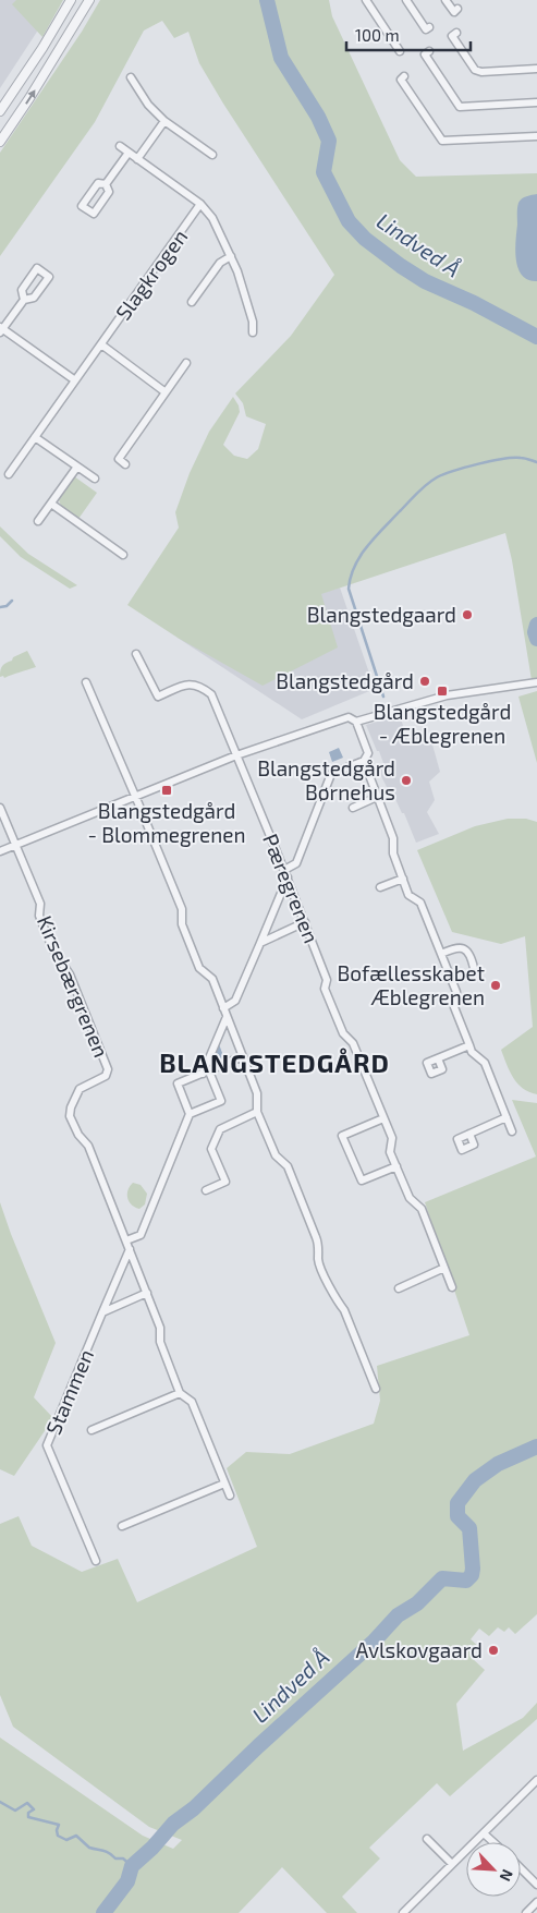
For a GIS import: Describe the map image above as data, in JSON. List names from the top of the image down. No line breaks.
{"streets":{"street":["Slagkrogen","Pæregrenen","Kirsebærgrenen","Stammen"]},"crossings":[["Kirsebærgrenen","Stammen"]],"districts":["BLANGSTEDGÅRD"],"water":["Lindved Å"],"places":{"other":["Blangstedgaard","Blangstedgård","Blangstedgård Børnehus","Bofællesskabet Æblegrenen","Avlskovgaard"],"transit":["Blangstedgård - Æblegrenen","Blangstedgård - Blommegrenen"]},"scale_bar":"100 m","north":"bottom right"}
